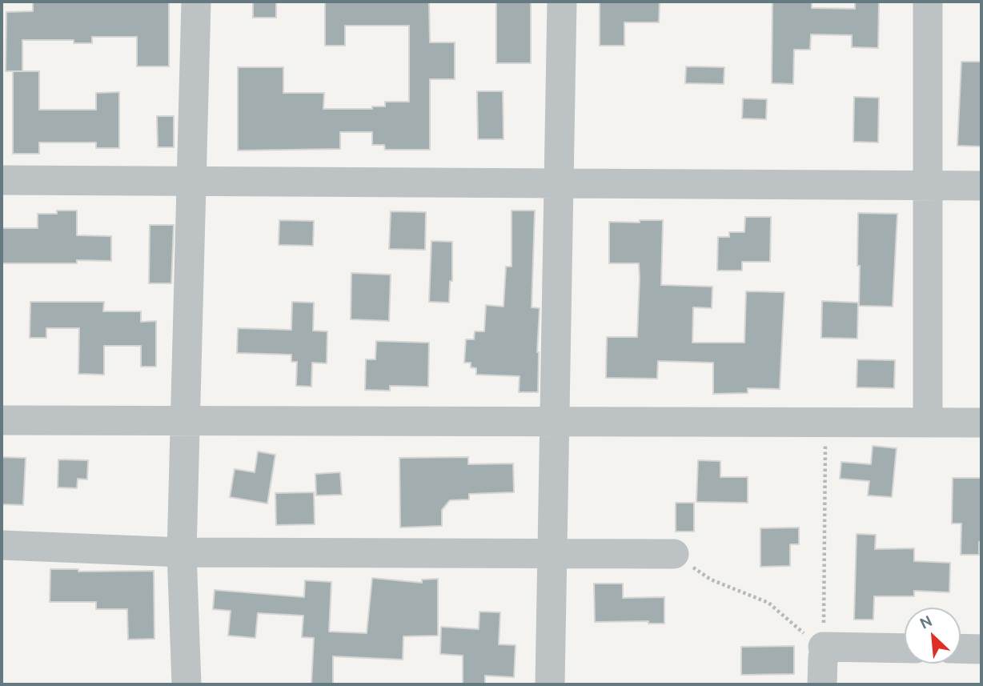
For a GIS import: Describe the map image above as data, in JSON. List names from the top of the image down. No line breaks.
{"north":"top left"}
